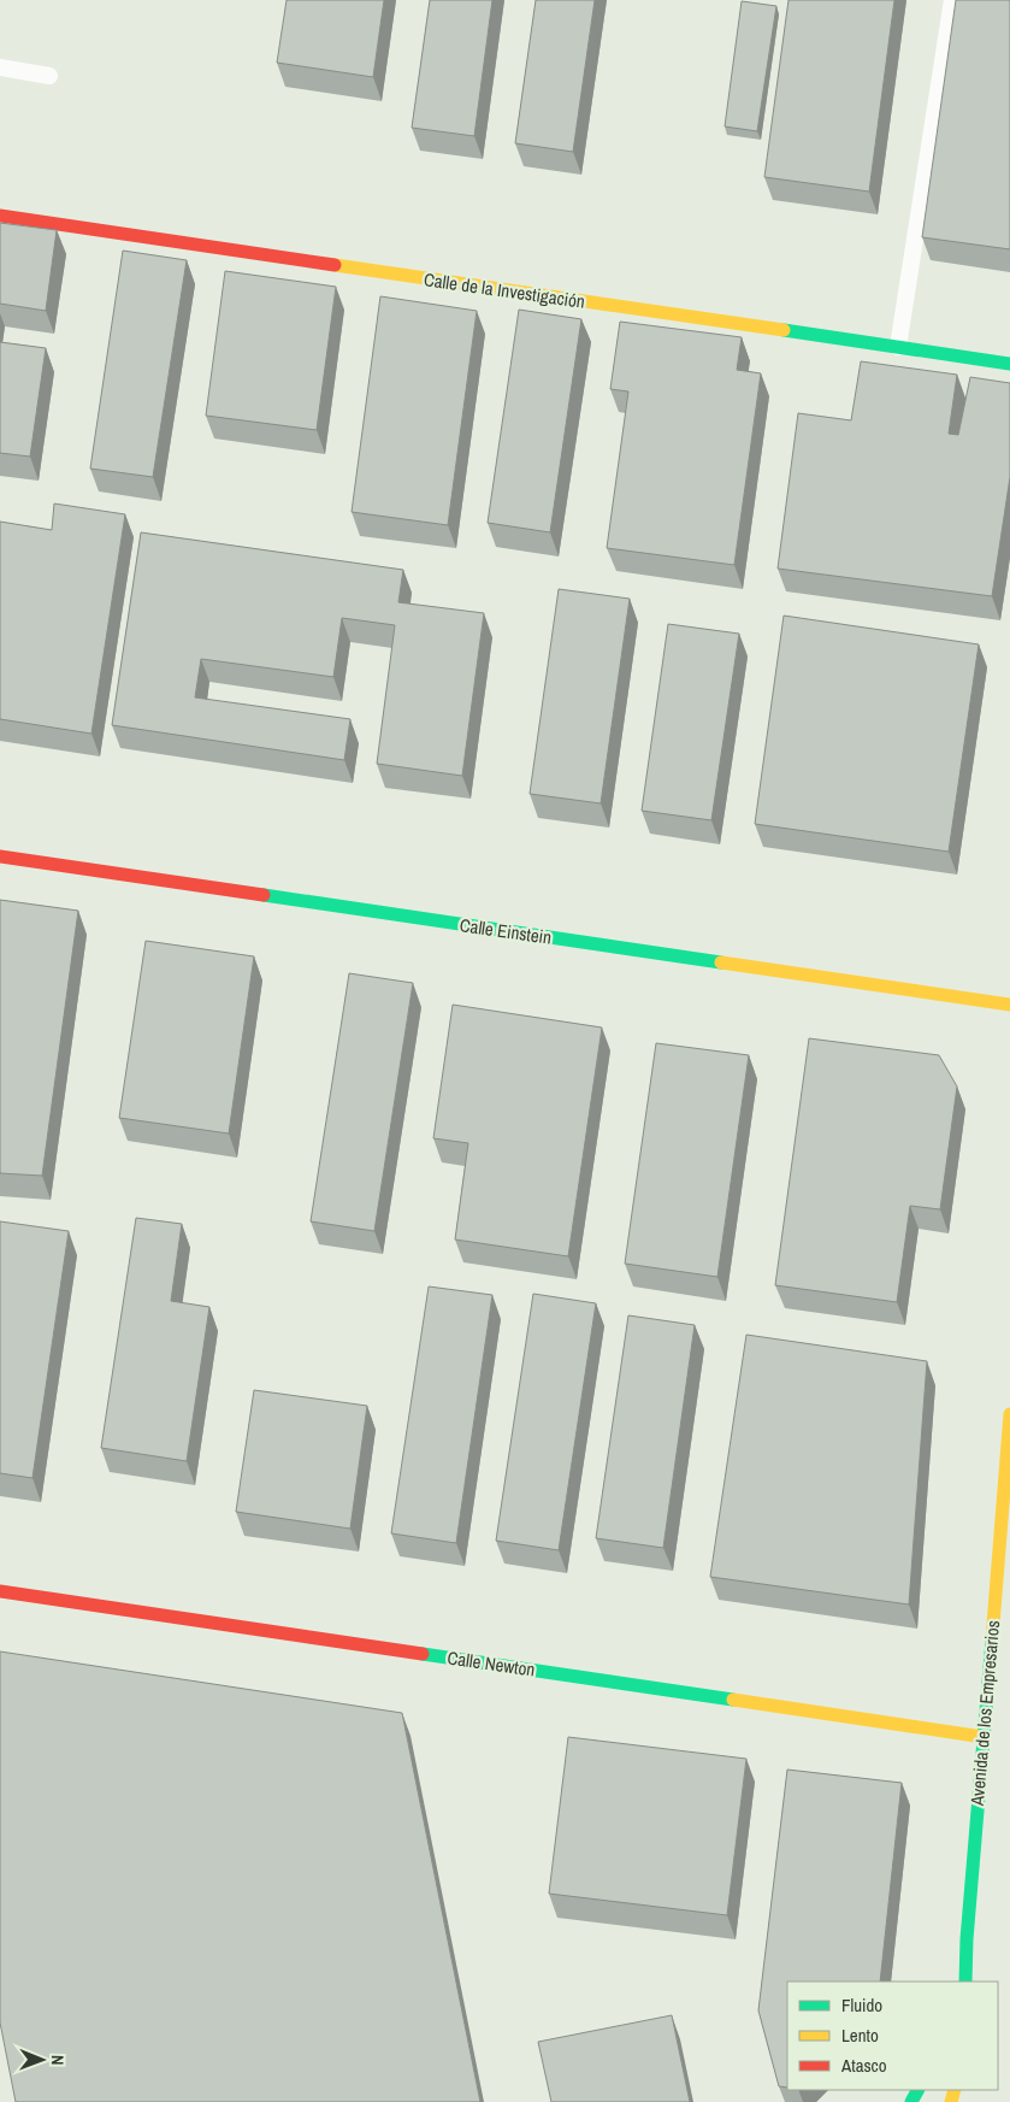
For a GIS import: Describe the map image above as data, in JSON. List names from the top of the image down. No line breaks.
{"streets":{"street":["Calle de la Investigación","Calle Einstein","Calle Newton","Avenida de los Empresarios"]},"crossings":[["Calle Newton","Avenida de los Empresarios"]],"legend":["Fluido","Lento","Atasco"],"north":"right"}
